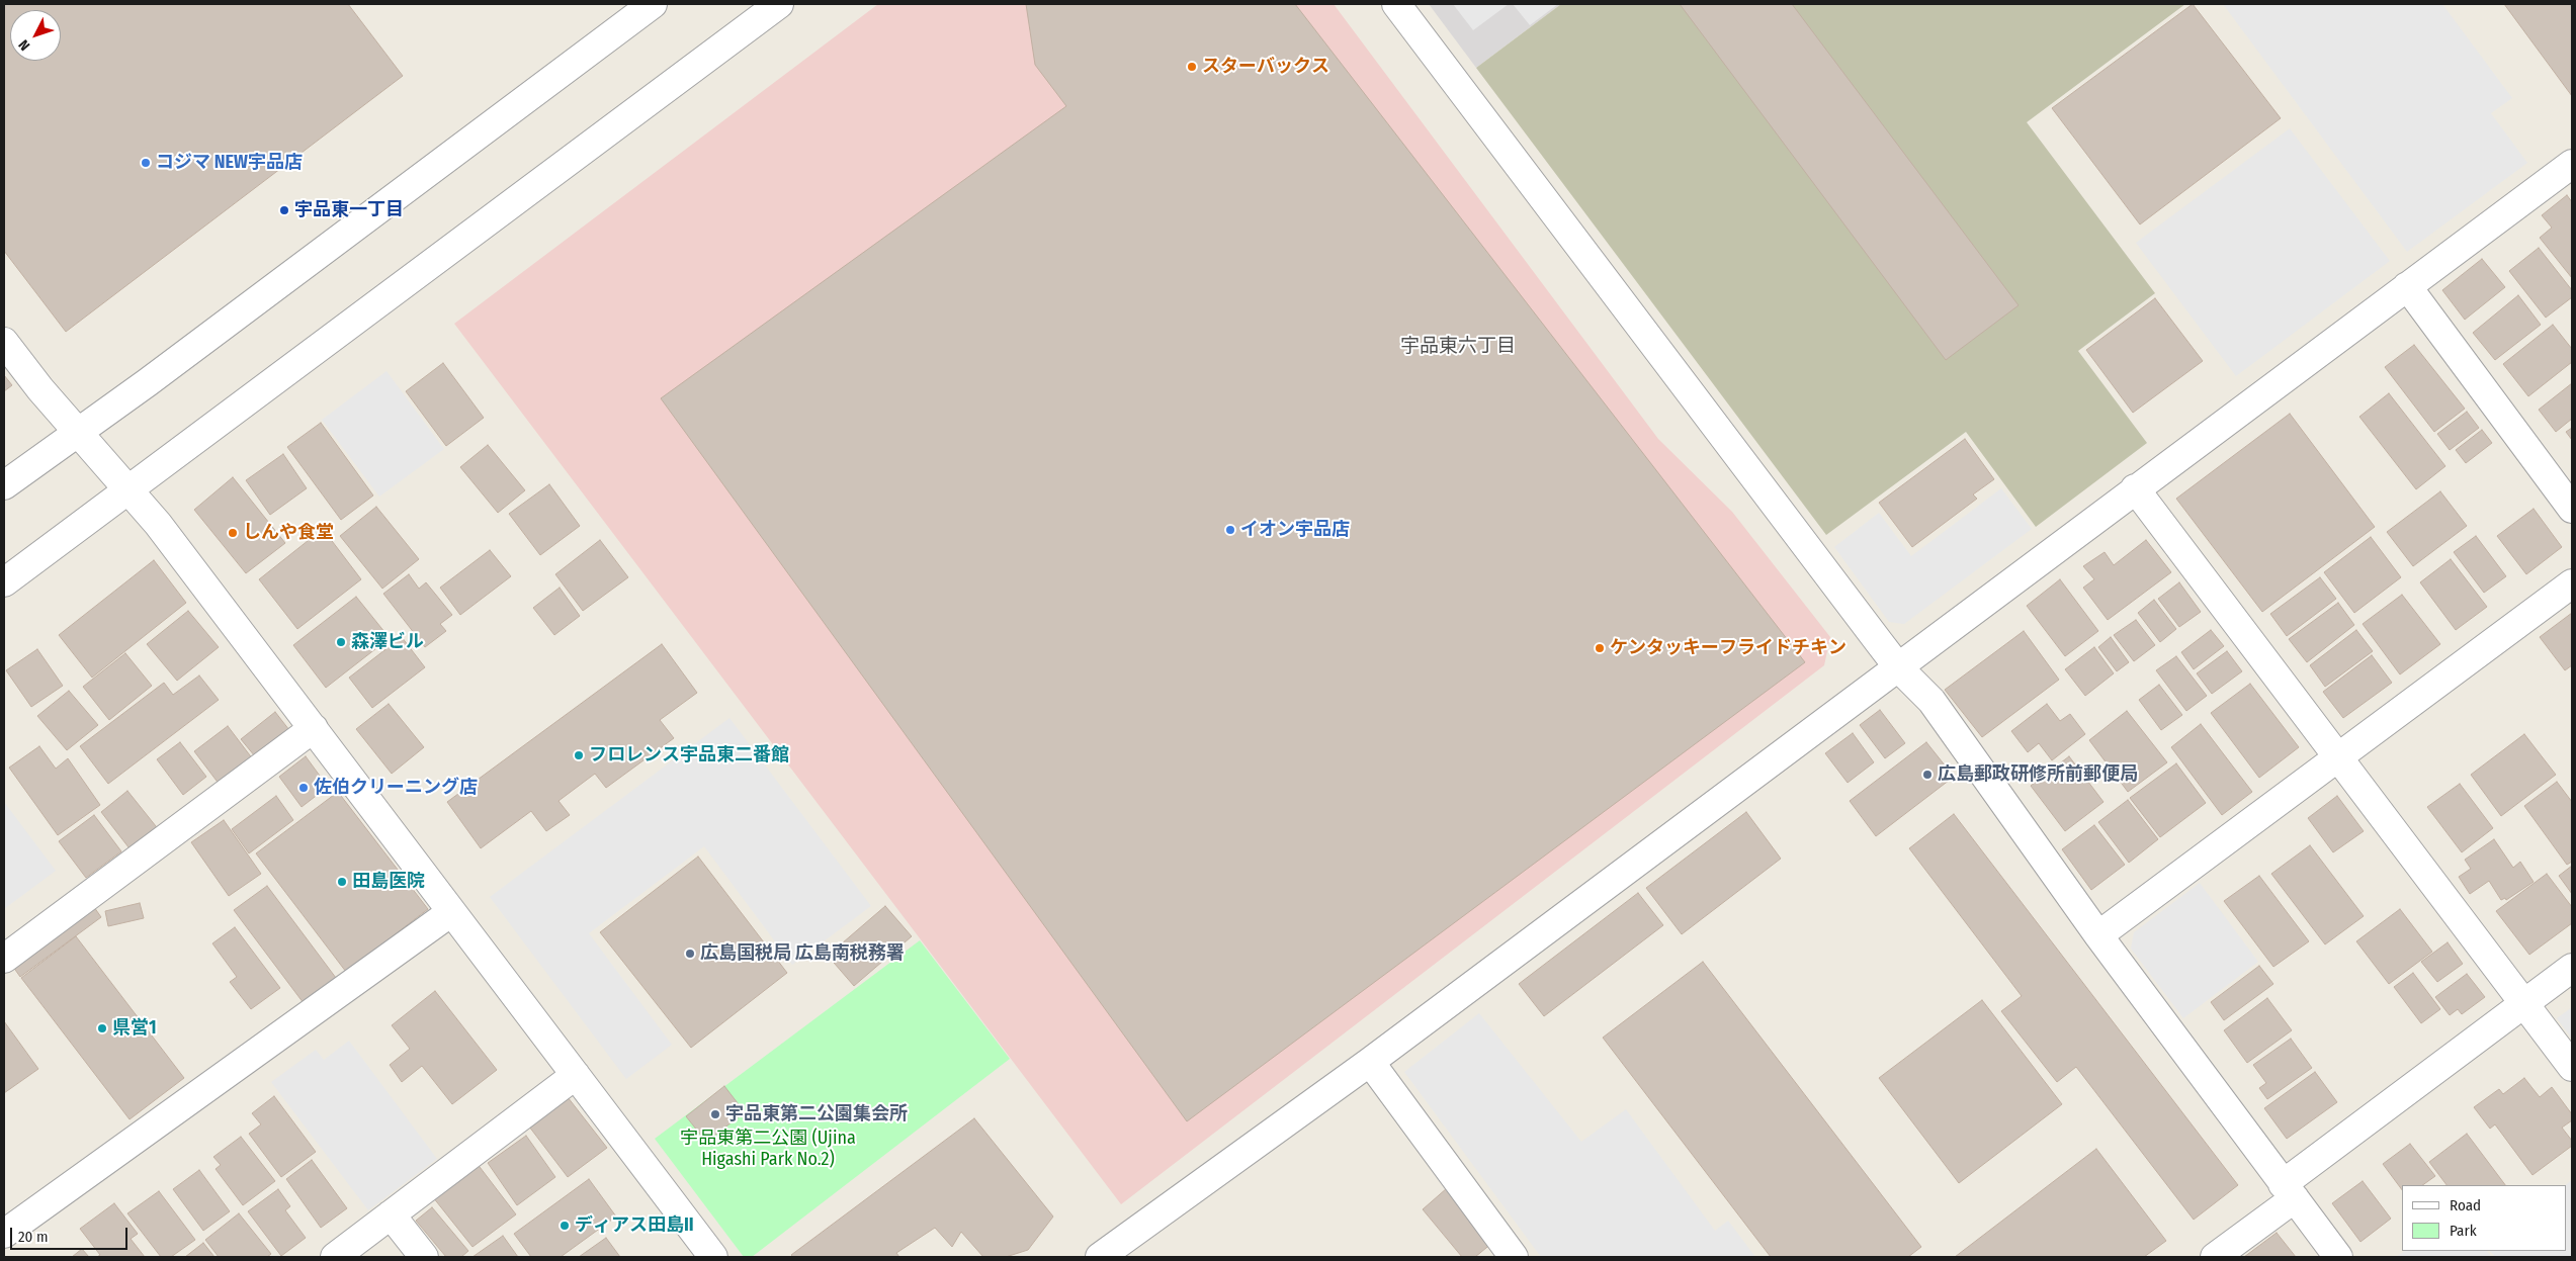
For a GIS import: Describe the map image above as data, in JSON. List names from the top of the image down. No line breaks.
{"districts":["宇品東六丁目"],"parks":["宇品東第二公園 (Ujina Higashi Park No.2)"],"places":["スターバックス","コジマ NEW宇品店","宇品東一丁目","イオン宇品店","しんや食堂","森澤ビル","ケンタッキーフライドチキン","フロレンス宇品東二番館","広島郵政研修所前郵便局","佐伯クリーニング店","田島医院","広島国税局 広島南税務署","県営1","宇品東第二公園集会所","ディアス田島II"],"legend":["Road","Park"],"scale_bar":"20 m","north":"bottom left"}
